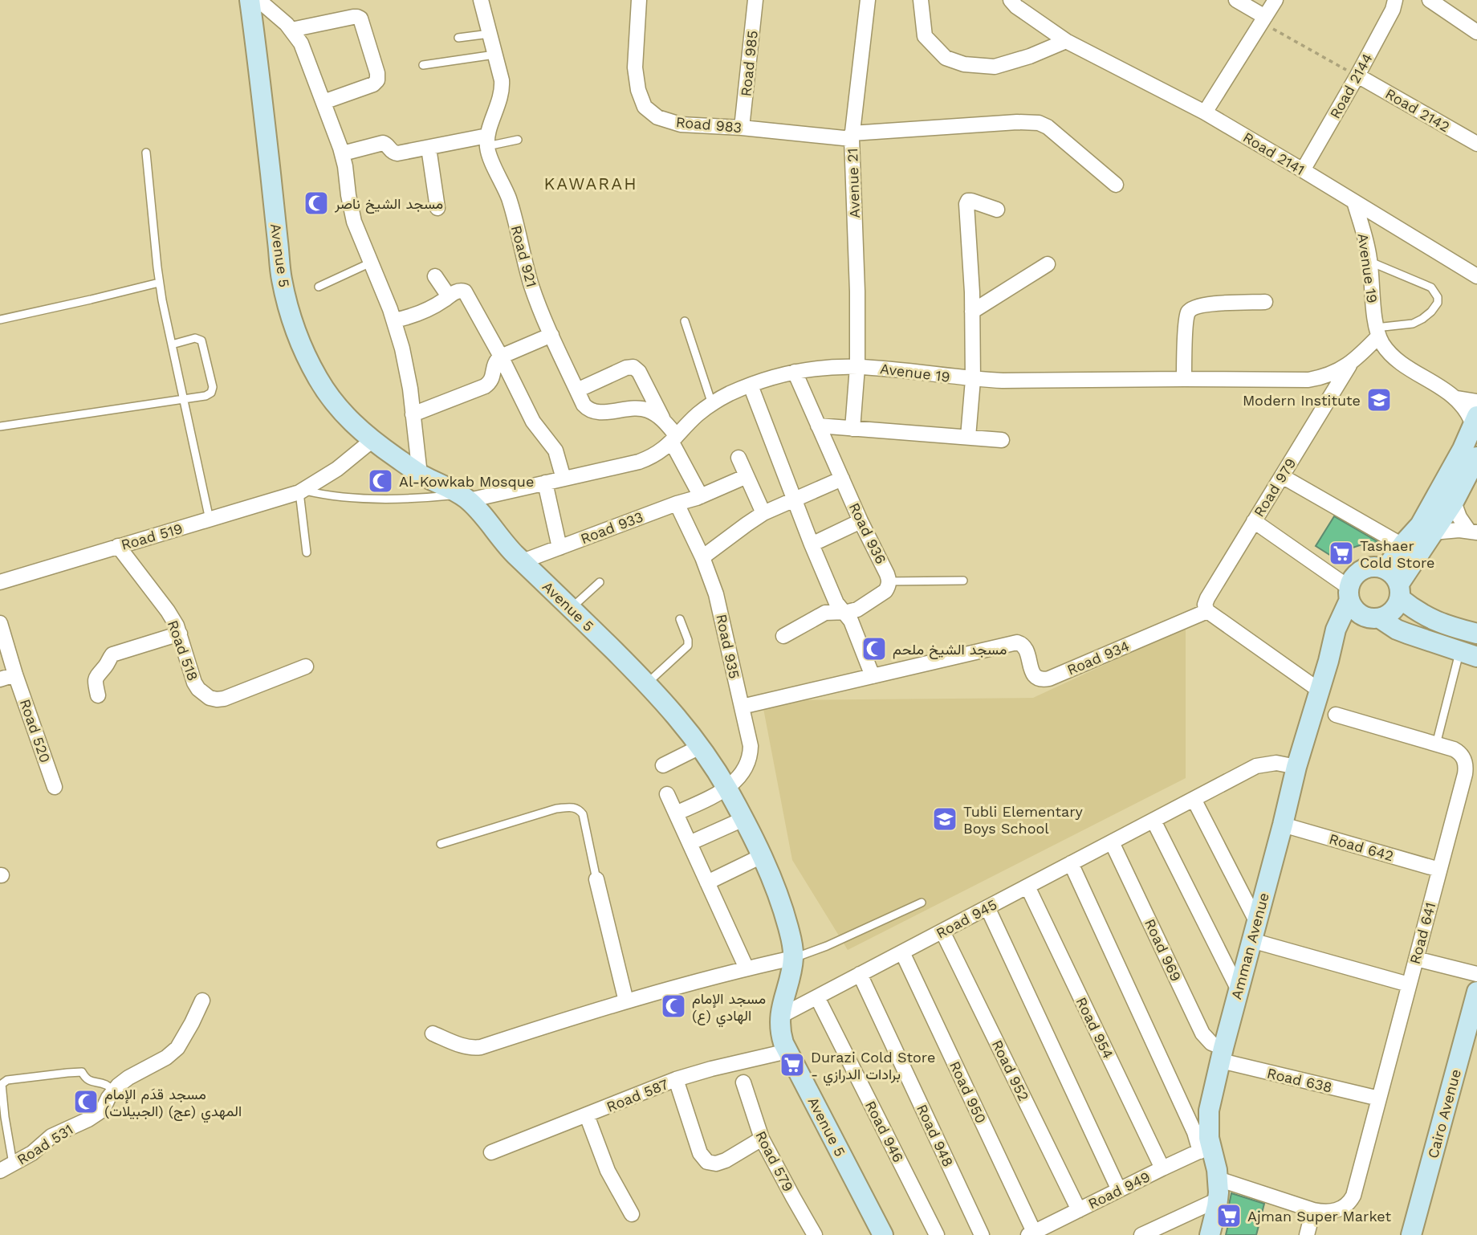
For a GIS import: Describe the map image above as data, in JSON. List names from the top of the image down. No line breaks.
{"streets":{"street":["Road 985","Road 2144","Road 2142","Road 983","Road 2141","Avenue 21","Avenue 5","Road 921","Avenue 19","Road 979","Road 933","Road 936","Road 519","Road 935","Road 518","Road 934","Road 520","Road 642","Road 945","Road 641","Amman Avenue","Road 969","Road 954","Road 952","Road 638","Road 950","Road 587","Cairo Avenue","Road 946","Road 948","Road 531","Road 579","Road 949"]},"crossings":[["Road 985","Road 983"],["Road 2144","Road 2142"],["Road 2144","Road 2141"],["Road 983","Avenue 21"],["Road 2141","Avenue 19"],["Avenue 21","Avenue 19"],["Avenue 5","Avenue 19"],["Avenue 5","Road 933"],["Avenue 5","Road 519"],["Avenue 5","Road 935"],["Avenue 5","Road 945"],["Avenue 5","Road 587"],["Road 921","Avenue 19"],["Avenue 19","Road 979"],["Avenue 19","Road 936"],["Avenue 19","Road 519"],["Road 979","Road 934"],["Road 933","Road 935"],["Road 519","Road 518"],["Road 935","Road 934"],["Road 642","Road 641"],["Road 642","Amman Avenue"],["Road 945","Amman Avenue"],["Road 945","Road 969"],["Road 945","Road 954"],["Road 945","Road 952"],["Road 945","Road 950"],["Road 945","Road 946"],["Road 945","Road 948"],["Road 641","Road 638"],["Amman Avenue","Road 969"],["Amman Avenue","Road 638"],["Amman Avenue","Road 949"],["Road 969","Road 638"],["Road 954","Road 949"],["Road 952","Road 949"],["Road 950","Road 949"]],"districts":["KAWARAH"],"places":{"mosque":["مسجد الشيخ ناصر","Al-Kowkab Mosque","مسجد الشيخ ملحم","مسجد الإمام الهادي (ع)","مسجد قدَم الإمام المهدي (عج) (الجبيلات)"],"school or university":["Modern Institute","Tubli Elementary Boys School"],"supermarket":["Tashaer Cold Store","Durazi Cold Store - برادات الدرازي","Ajman Super Market"]}}
